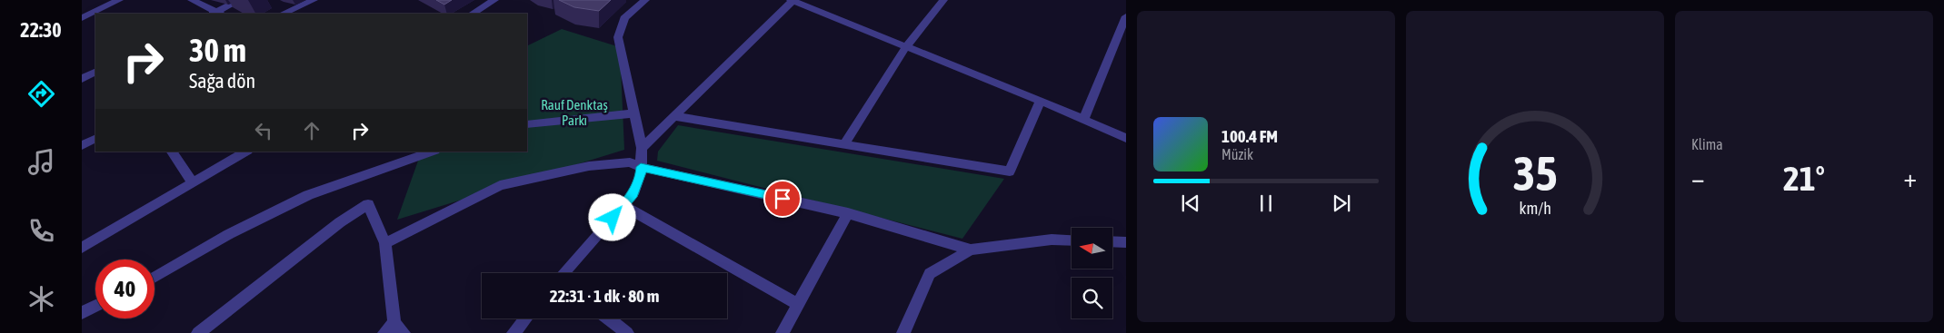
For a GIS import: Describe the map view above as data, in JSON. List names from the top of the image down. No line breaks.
{"parks":["Rauf Denktaş Parkı"],"north":"left","page":{"tabs":"22:30","tile":"Klima","turn":["30 m","Sağa dön"],"song":["100.4 FM","Müzik"],"heat":["−","21°","+"],"limit":"40","trip":"22:31 · 1 dk · 80 m","gauge":["35","km/h"]}}
